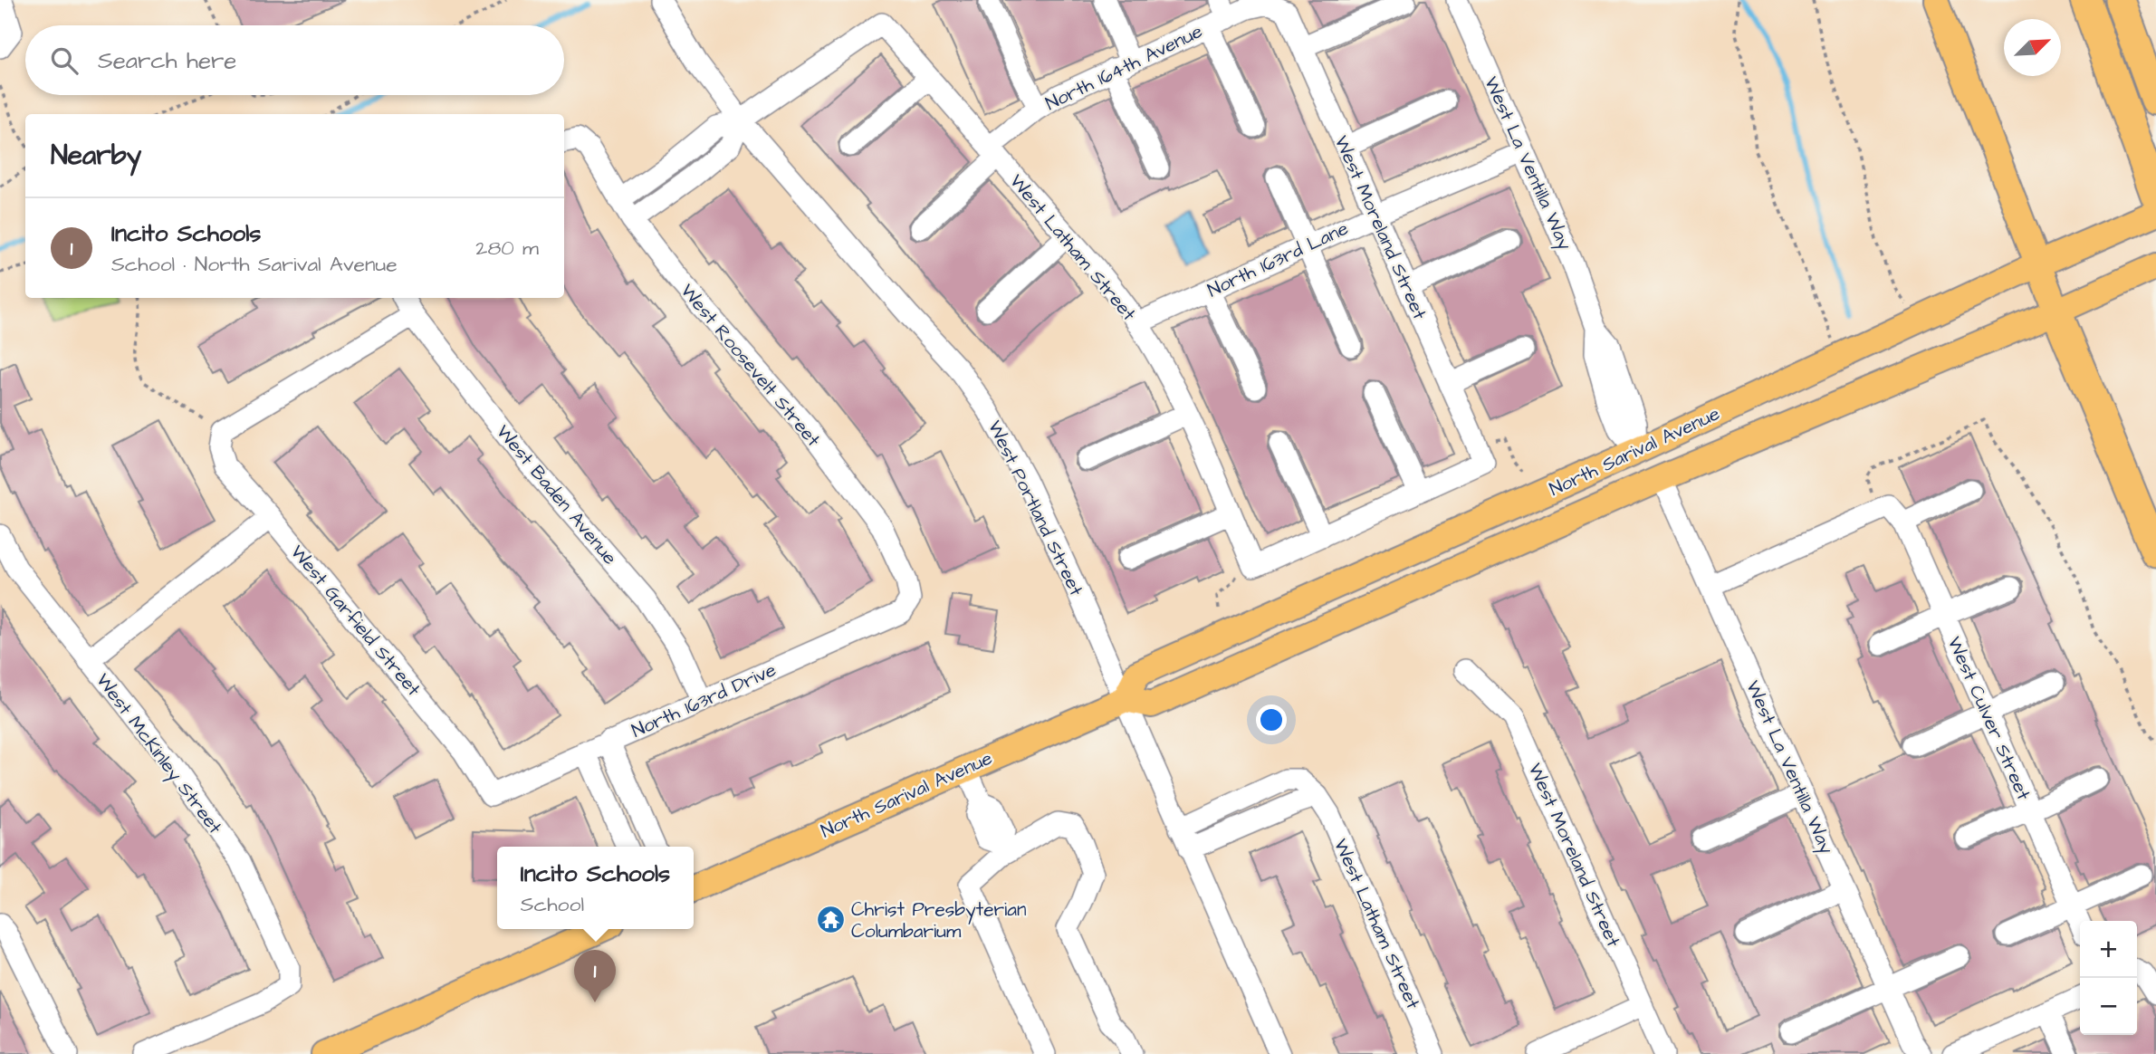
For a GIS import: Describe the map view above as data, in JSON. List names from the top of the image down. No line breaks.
{"streets":{"main road":["North Sarival Avenue"],"street":["North 164th Avenue","West La Ventilla Way","West Moreland Street","West Latham Street","North 163rd Lane","West Roosevelt Street","West Baden Avenue","West Portland Street","West Garfield Street","North 163rd Drive","West Culver Street","West McKinley Street"]},"crossings":[["North 164th Avenue","West Moreland Street"],["North 164th Avenue","West Latham Street"],["West La Ventilla Way","North 163rd Lane"],["West La Ventilla Way","North Sarival Avenue"],["West La Ventilla Way","West Culver Street"],["West Moreland Street","North 163rd Lane"],["West Latham Street","North 163rd Lane"],["West Latham Street","West Portland Street"],["West Roosevelt Street","North 163rd Drive"],["North Sarival Avenue","West Portland Street"],["West Baden Avenue","North 163rd Drive"],["West Garfield Street","North 163rd Drive"]],"places":{"temple":["Christ Presbyterian Columbarium"]},"north":"top right","page":{"search":"Search here","heading":"Nearby","list":[{"mark":"1","name":"Incito Schools","note":"School · North Sarival Avenue","value":"280 m"}],"popup":["Incito Schools","School"],"map_buttons":["+","−"],"pins":"1"}}
